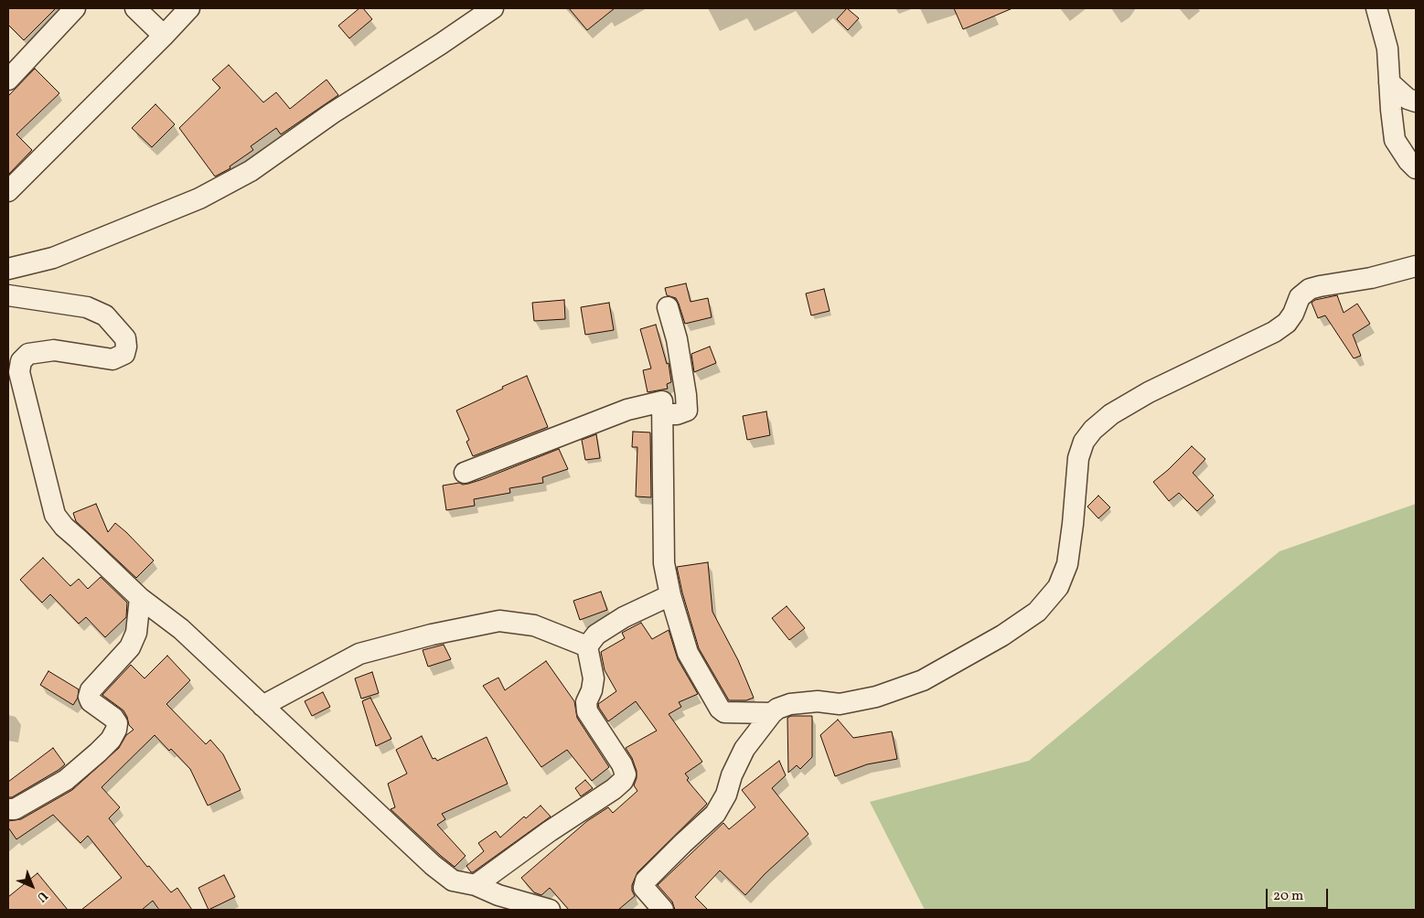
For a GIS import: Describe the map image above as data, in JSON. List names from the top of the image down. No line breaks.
{"scale_bar":"20 m","north":"bottom right"}
